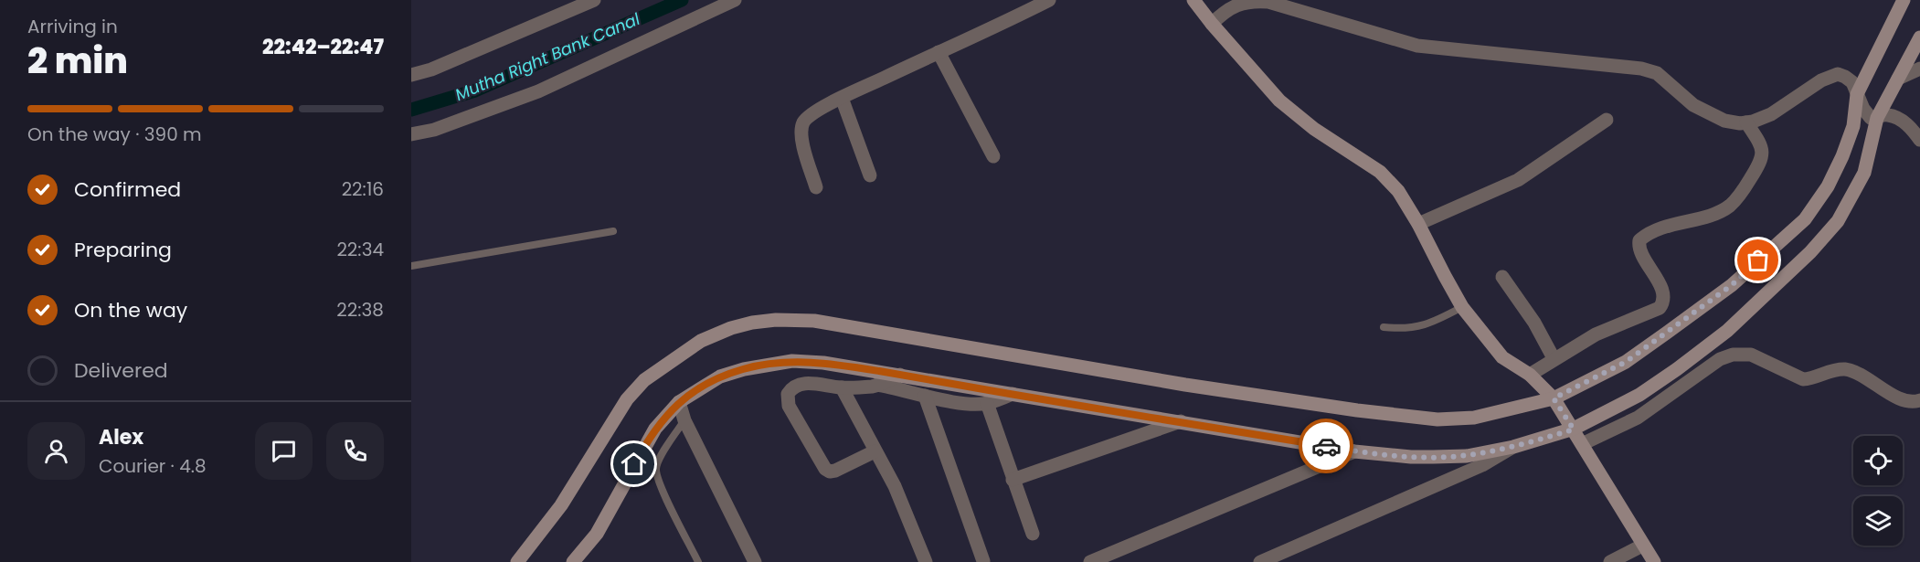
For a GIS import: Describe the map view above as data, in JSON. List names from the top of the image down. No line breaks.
{"water":["Mutha Right Bank Canal"],"page":{"heading":["2 min","Arriving in","22:42–22:47"],"panel":["Alex","Courier · 4.8"],"bar":"On the way · 390 m","list":[["Confirmed","22:16"],["Preparing","22:34"],["On the way","22:38"],"Delivered"]}}
